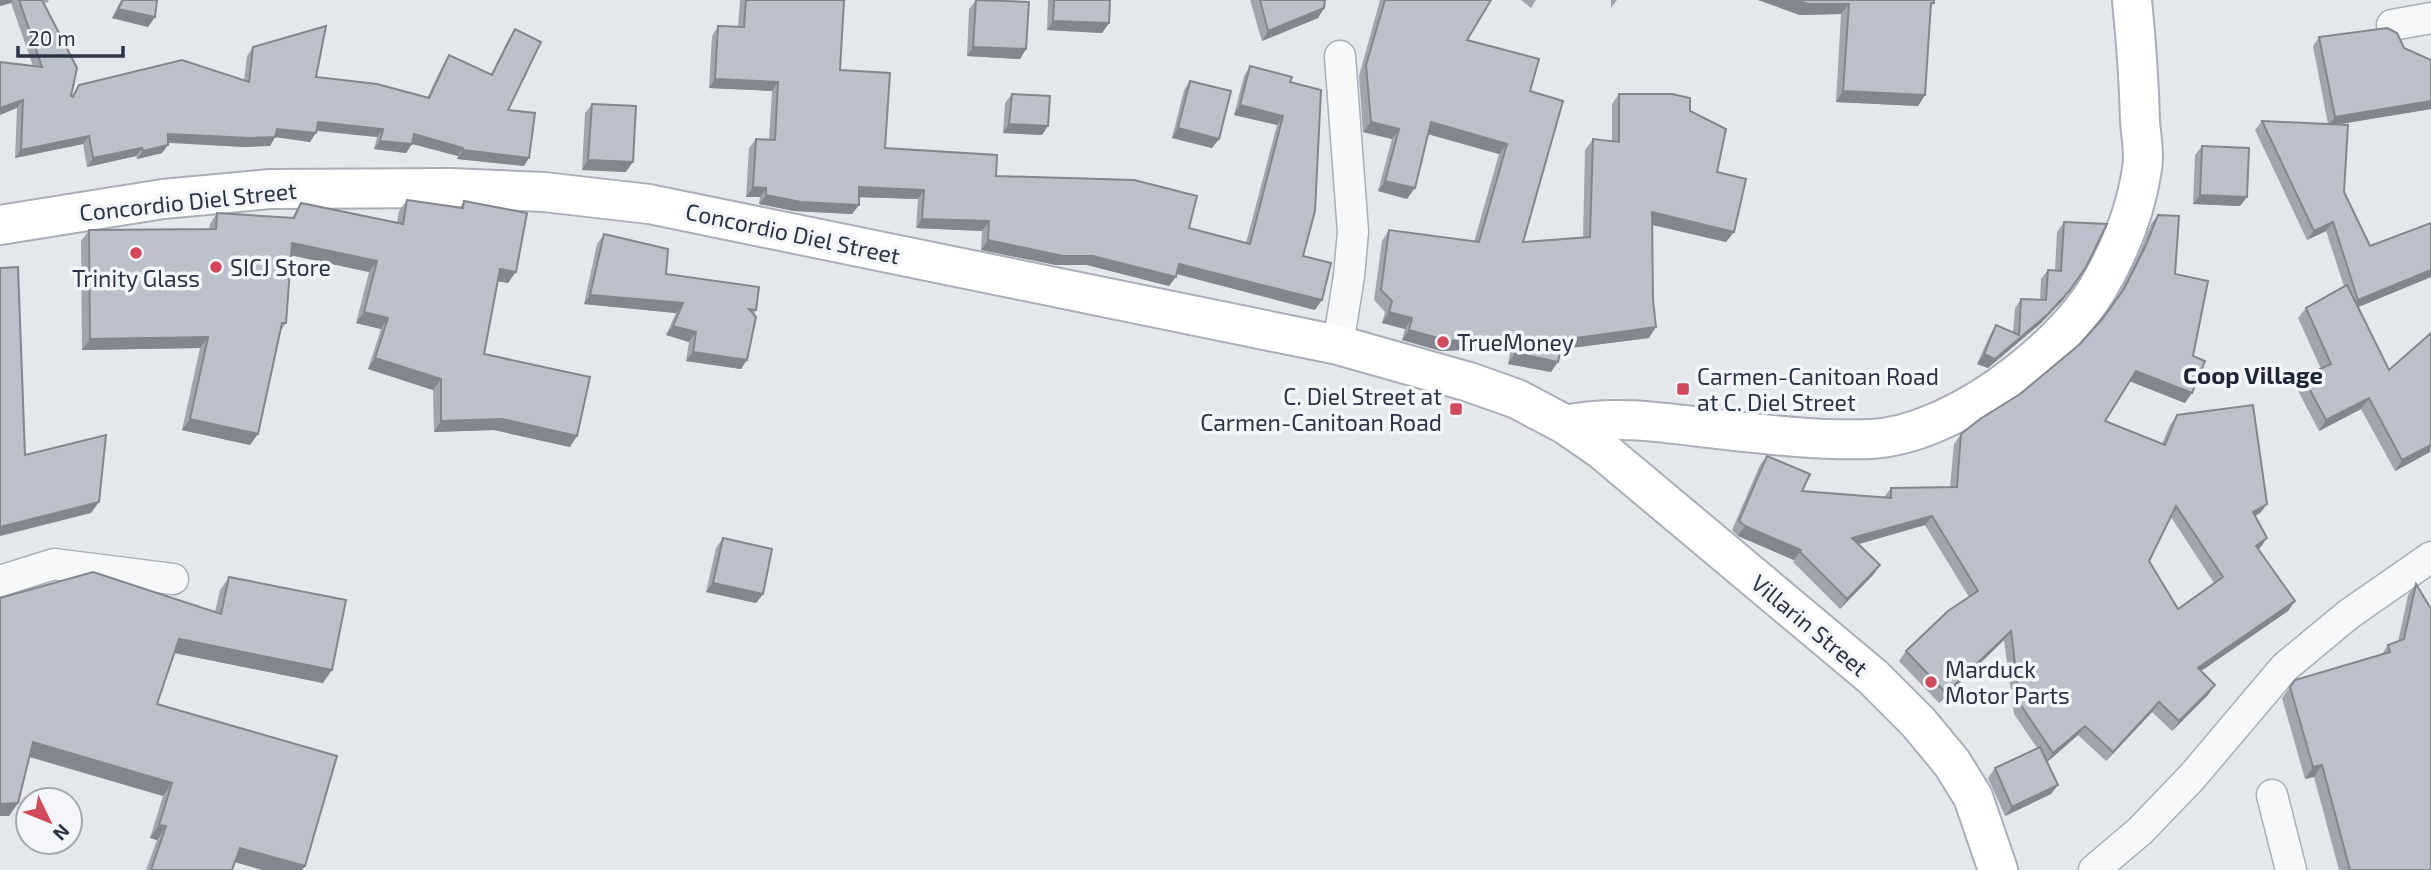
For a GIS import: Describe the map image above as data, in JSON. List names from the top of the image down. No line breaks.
{"streets":{"main road":["Concordio Diel Street","Villarin Street"]},"crossings":[["Concordio Diel Street","Villarin Street"]],"districts":["Coop Village"],"places":{"other":["Trinity Glass","SICJ Store","TrueMoney","Marduck Motor Parts"],"transit":["Carmen-Canitoan Road at C. Diel Street","C. Diel Street at Carmen-Canitoan Road"]},"scale_bar":"20 m","north":"bottom right"}
